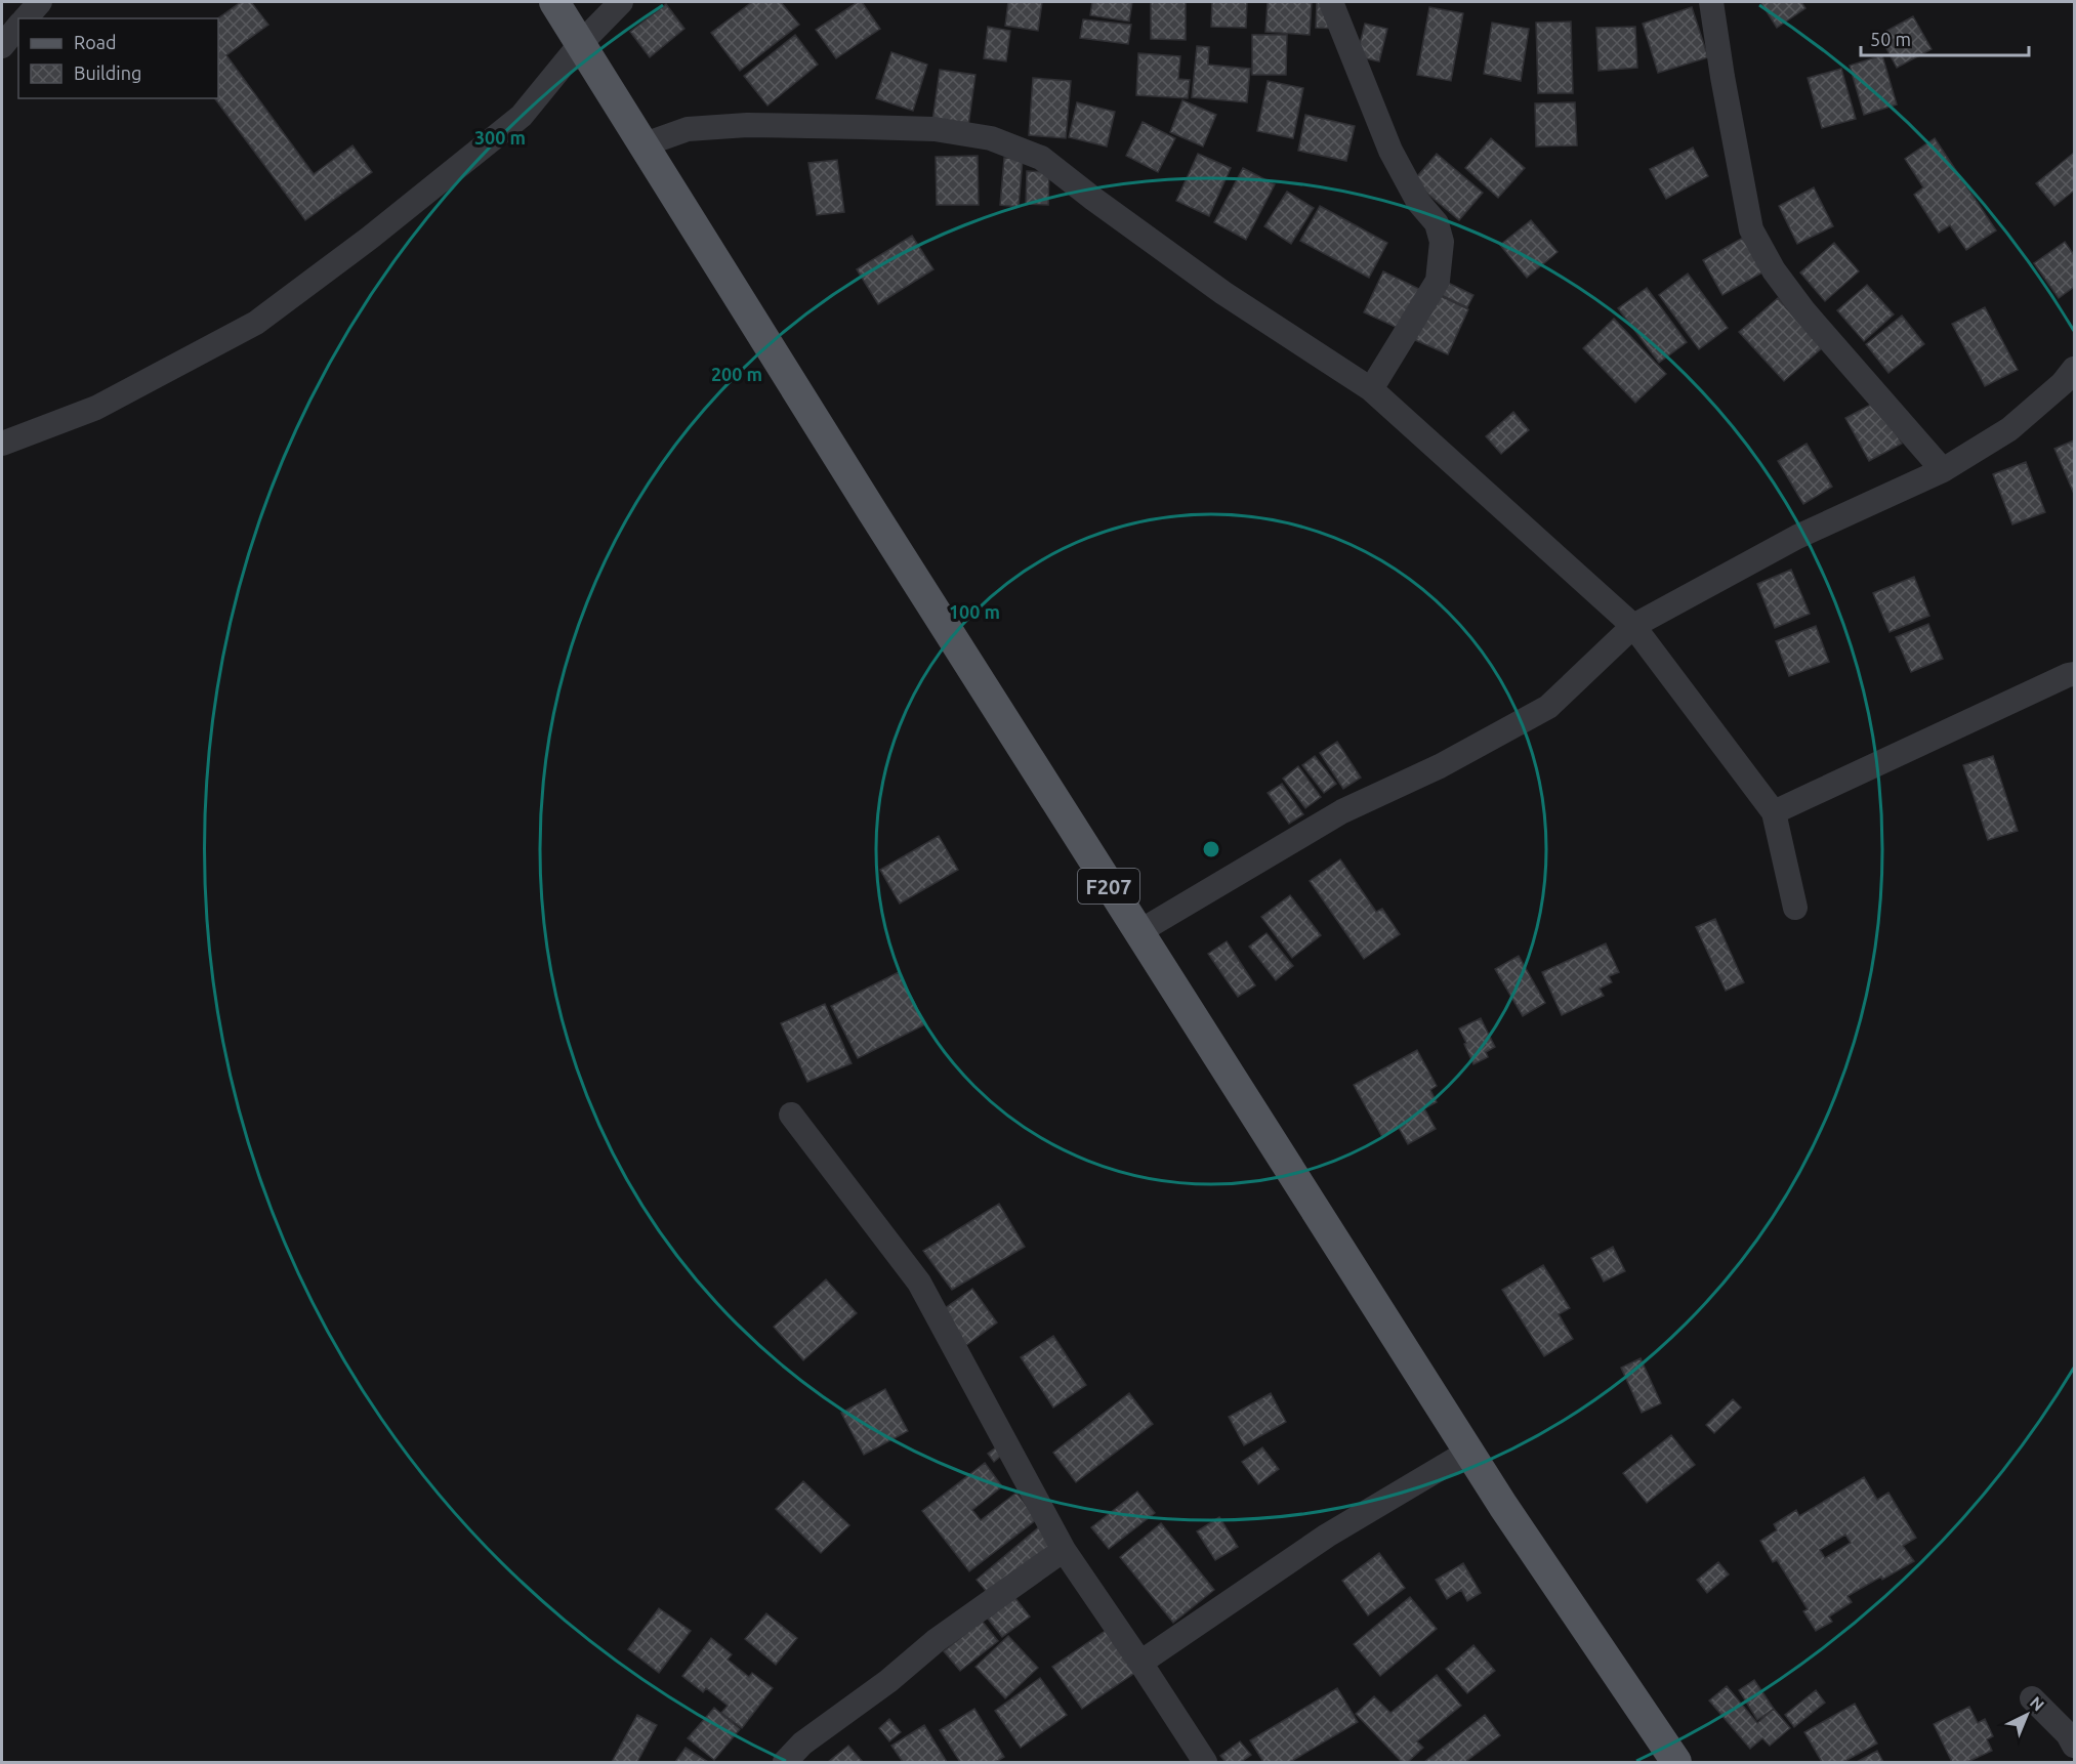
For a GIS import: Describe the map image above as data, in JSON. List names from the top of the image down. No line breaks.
{"streets":{"main road":["F207"]},"legend":["Road","Building"],"scale_bar":"50 m","north":"top right","rings":["300 m","200 m","100 m"]}
